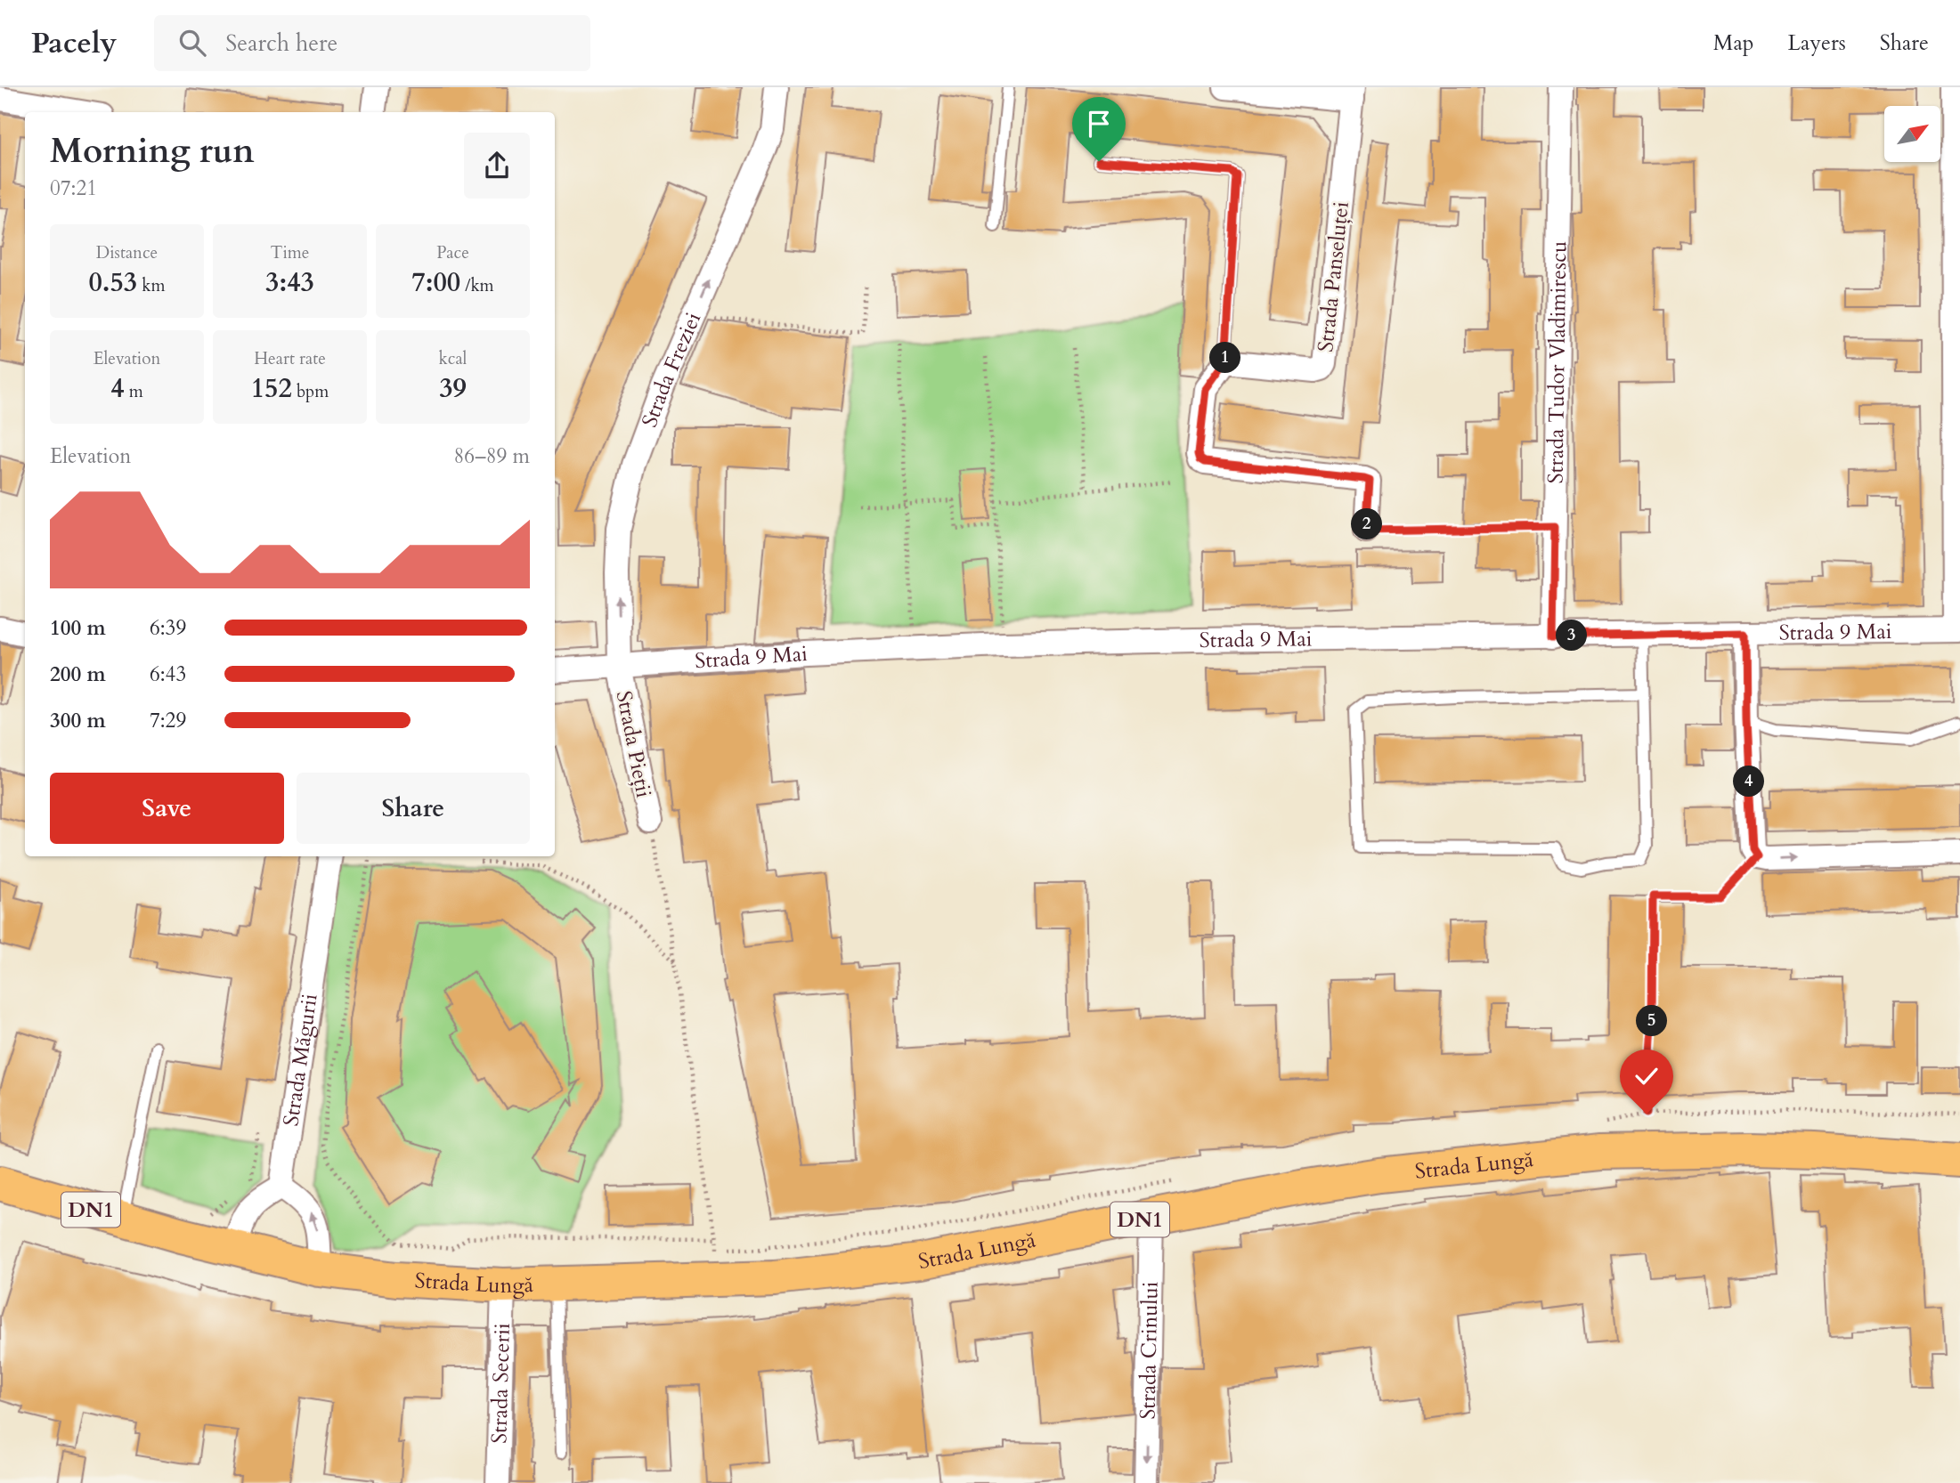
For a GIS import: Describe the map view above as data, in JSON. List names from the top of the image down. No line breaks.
{"streets":{"highway":["Strada Lungă","DN1"],"street":["Strada Panseluței","Strada Tudor Vladimirescu","Strada Freziei","Strada 9 Mai","Strada Pieții","Strada Măgurii","Strada Crinului","Strada Secerii"]},"crossings":[["Strada Tudor Vladimirescu","Strada 9 Mai"],["Strada Freziei","Strada 9 Mai"],["Strada Freziei","Strada Pieții"],["Strada 9 Mai","Strada Pieții"],["Strada Lungă","Strada Crinului"],["Strada Lungă","Strada Secerii"]],"one_way":["Strada Freziei","Strada Crinului"],"north":"top right","page":{"header":"Pacely","search":"Search here","nav":["Map","Layers","Share"],"heading":["Morning run","07:21"],"stats":[["Distance","0.53 km"],["Time","3:43"],["Pace","7:00 /km"],["Elevation","4 m"],["Heart rate","152 bpm"],["kcal","39"]],"pins":["1","2","3","4","5"],"chart":["Elevation","86–89 m"],"list":[{"name":"100 m","note":"6:39"},{"name":"200 m","note":"6:43"},{"name":"300 m","note":"7:29"}],"buttons":["Save","Share"]}}
